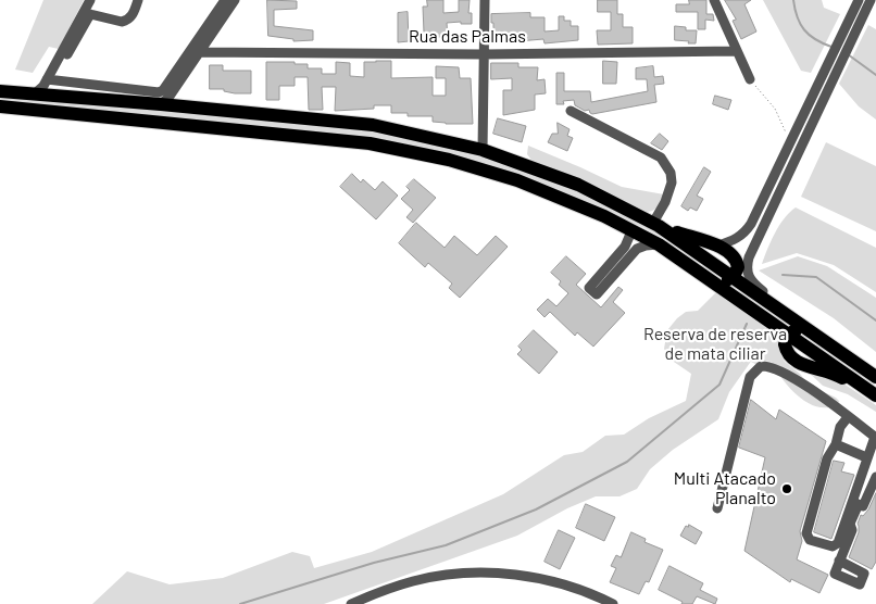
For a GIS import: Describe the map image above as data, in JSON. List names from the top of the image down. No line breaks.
{"streets":{"street":["Rua das Palmas"]},"parks":["Reserva de reserva de mata ciliar"],"places":["Multi Atacado Planalto"]}
